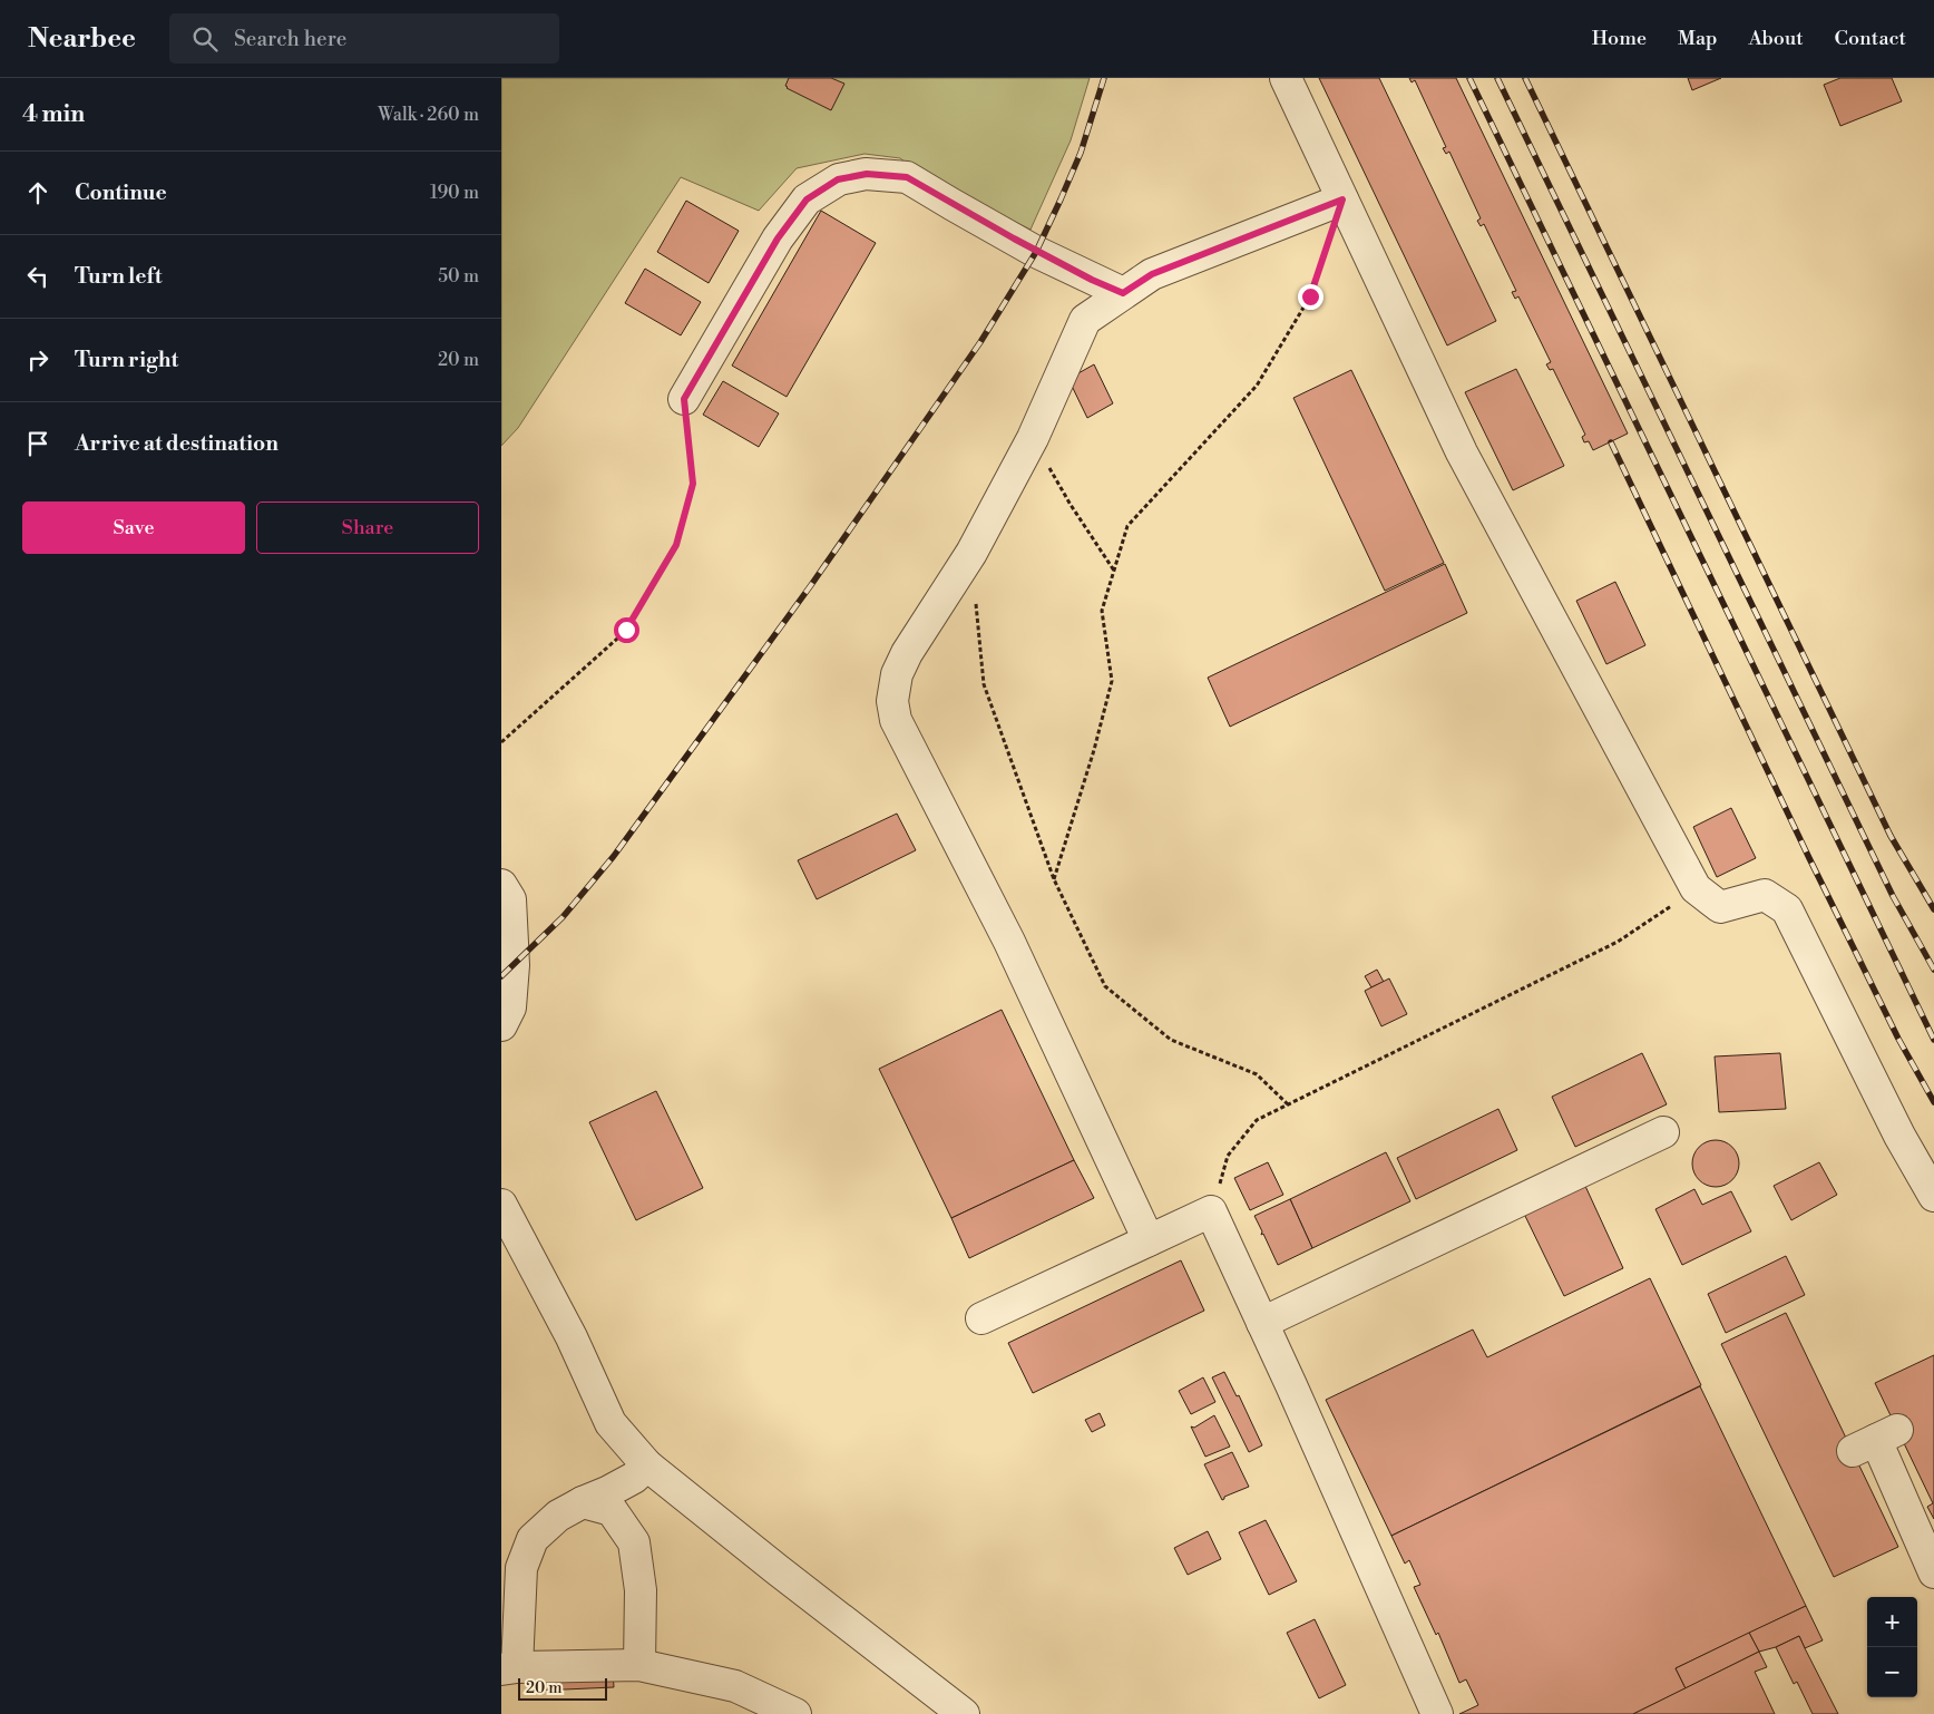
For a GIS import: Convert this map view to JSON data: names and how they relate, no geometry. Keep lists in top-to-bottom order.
{
  "scale_bar": "20 m",
  "page": {
    "header": "Nearbee",
    "search": "Search here",
    "nav": [
      "Home",
      "Map",
      "About",
      "Contact"
    ],
    "heading": ["4 min", "Walk · 260 m"],
    "list": [
      ["Continue", "190 m"],
      ["Turn left", "50 m"],
      ["Turn right", "20 m"],
      "Arrive at destination"
    ],
    "buttons": ["Save", "Share"],
    "map_buttons": ["+", "−"],
    "scale": "20 m"
  }
}
